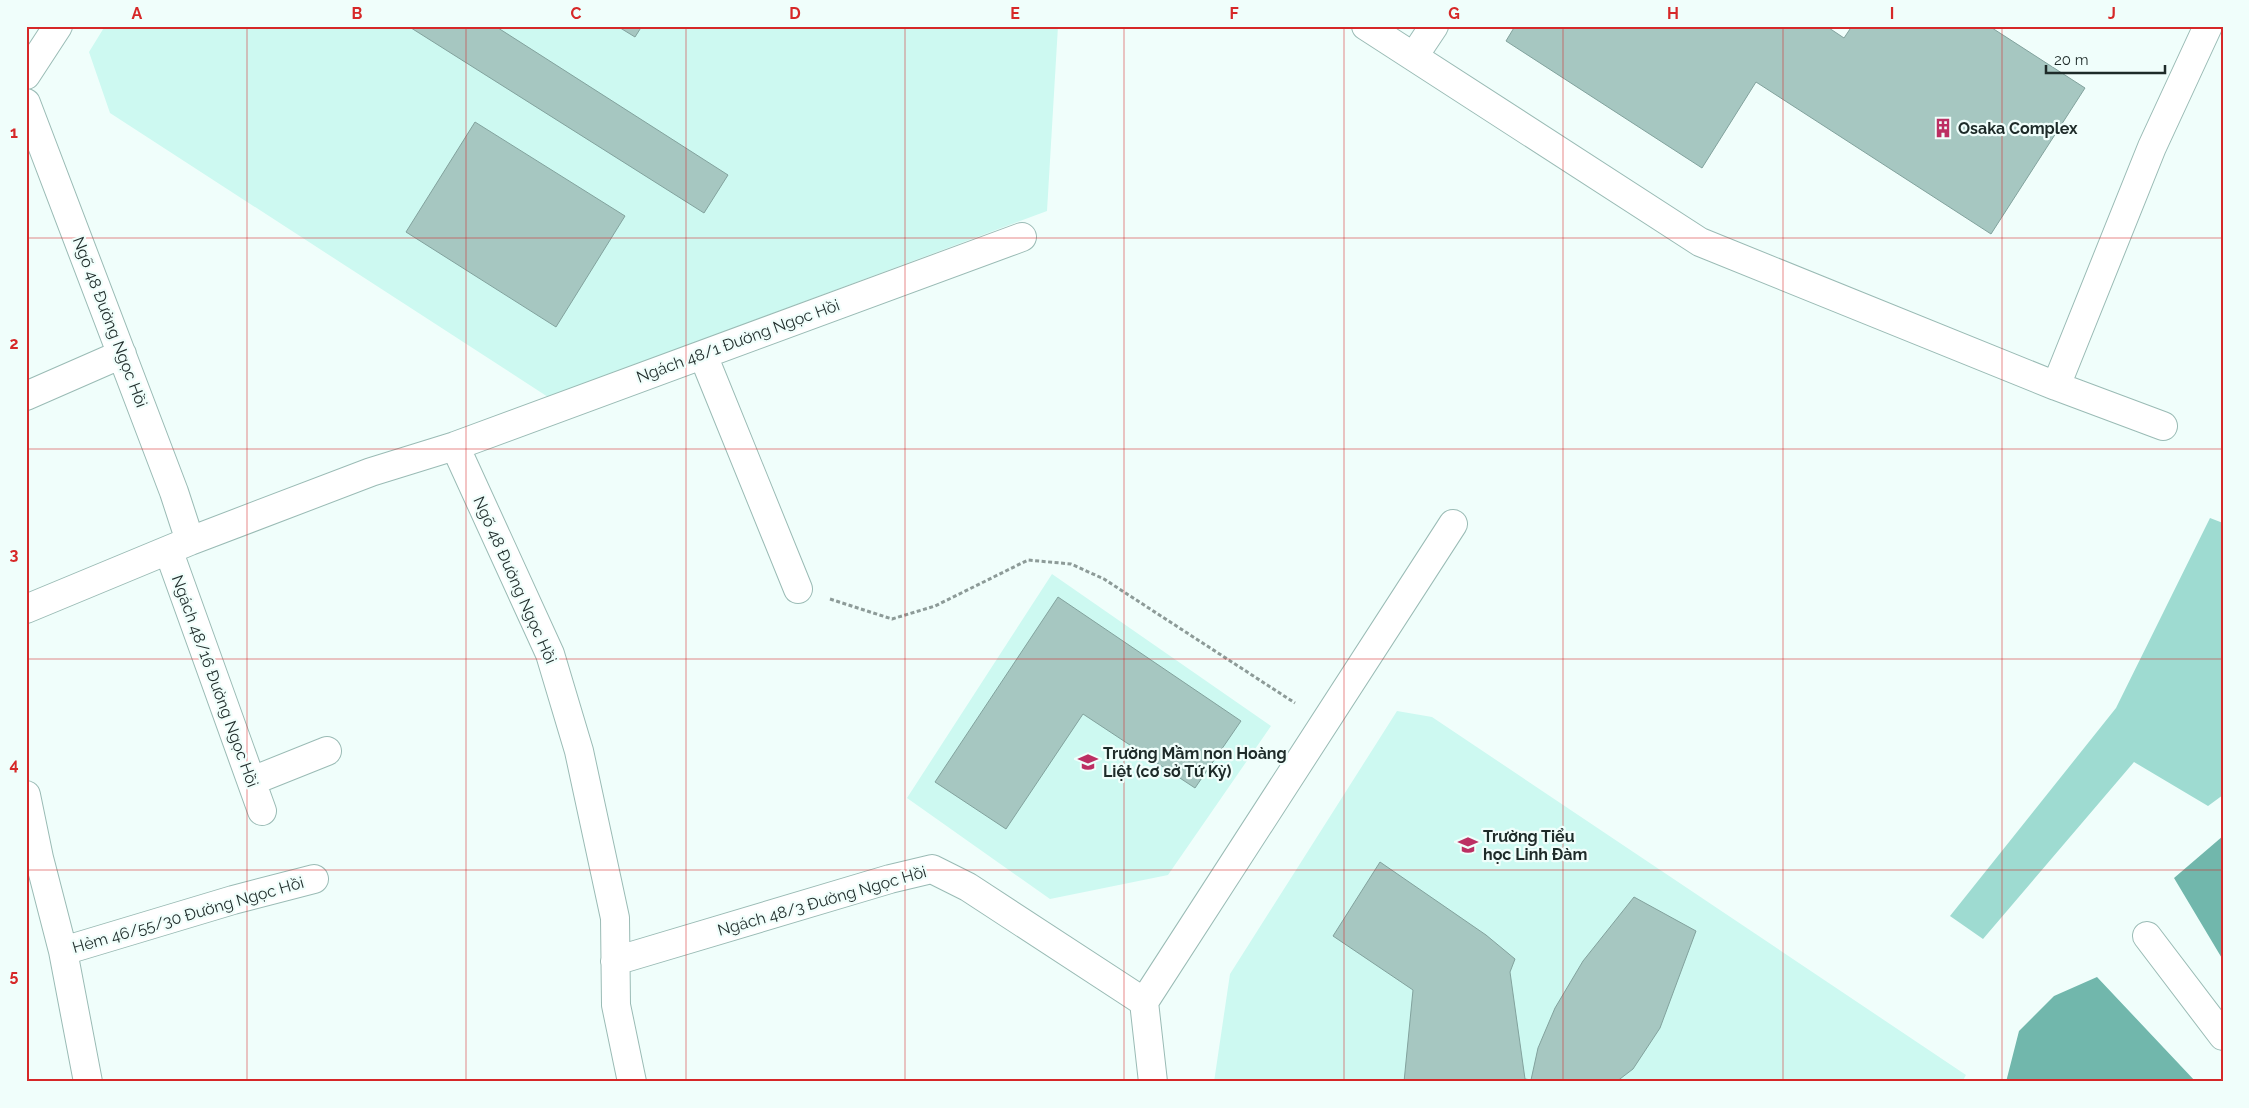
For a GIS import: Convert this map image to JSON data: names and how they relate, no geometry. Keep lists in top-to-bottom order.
{
  "streets": {
    "street": [
      "Ngõ 48 Đường Ngọc Hồi",
      "Ngách 48/1 Đường Ngọc Hồi",
      "Ngách 48/16 Đường Ngọc Hồi",
      "Ngách 48/3 Đường Ngọc Hồi",
      "Hẻm 46/55/30 Đường Ngọc Hồi"
    ]
  },
  "crossings": [
    ["Ngõ 48 Đường Ngọc Hồi", "Ngách 48/1 Đường Ngọc Hồi"],
    ["Ngõ 48 Đường Ngọc Hồi", "Ngách 48/16 Đường Ngọc Hồi"],
    ["Ngõ 48 Đường Ngọc Hồi", "Ngách 48/3 Đường Ngọc Hồi"]
  ],
  "places": {
    "building": ["Osaka Complex"],
    "school or university": ["Trường Mầm non Hoàng Liệt (cơ sở Tứ Kỳ)", "Trường Tiểu học Linh Đàm"]
  },
  "scale_bar": "20 m",
  "grid": {
    "columns": [
      "A",
      "B",
      "C",
      "D",
      "E",
      "F",
      "G",
      "H",
      "I",
      "J"
    ],
    "rows": [
      "1",
      "2",
      "3",
      "4",
      "5"
    ]
  }
}
